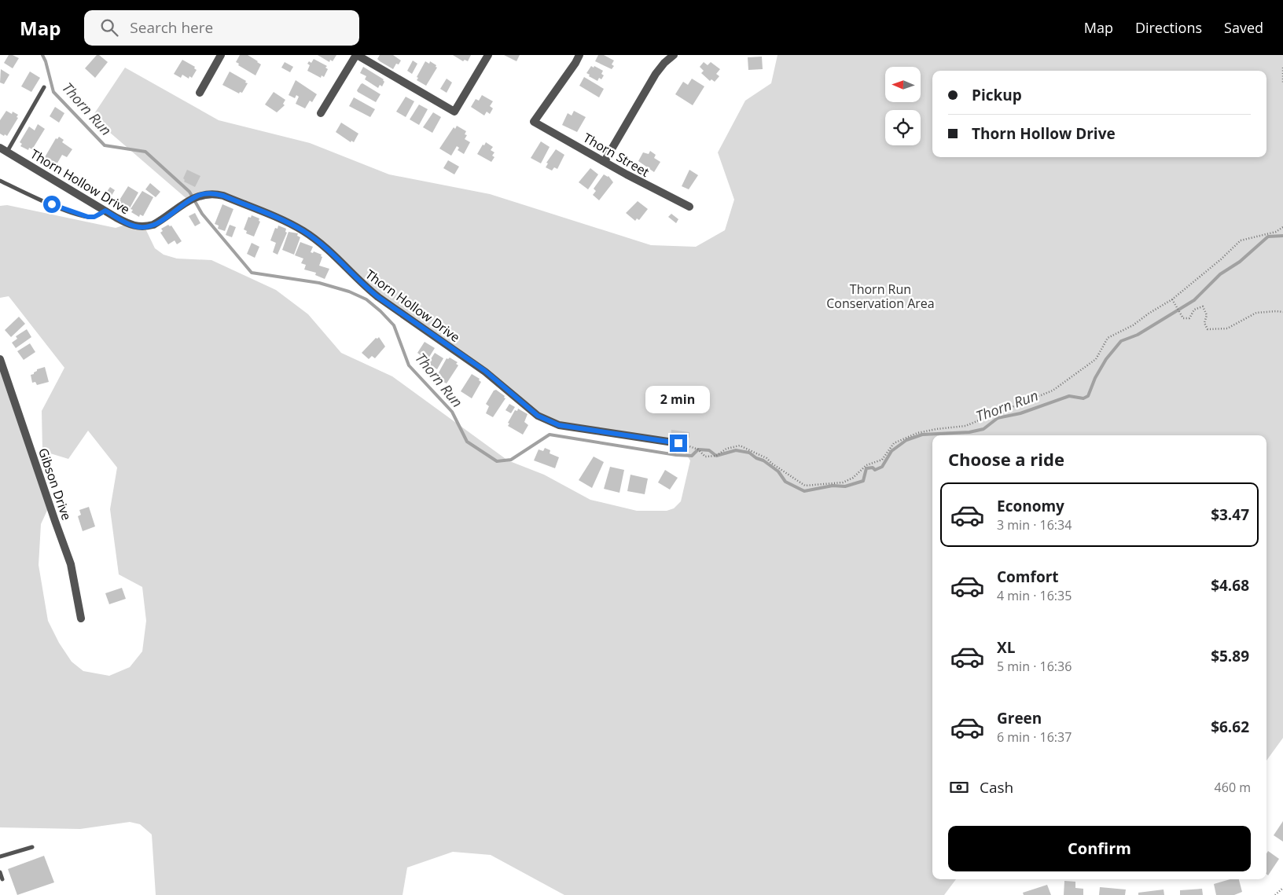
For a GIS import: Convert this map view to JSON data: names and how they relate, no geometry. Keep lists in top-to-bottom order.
{
  "streets": {
    "street": ["Thorn Street", "Thorn Hollow Drive", "Gibson Drive"]
  },
  "water": ["Thorn Run"],
  "parks": ["Thorn Run Conservation Area"],
  "north": "left",
  "page": {
    "header": "Map",
    "search": "Search here",
    "nav": ["Map", "Directions", "Saved"],
    "banner": ["Pickup", "Thorn Hollow Drive"],
    "bubble": "2 min",
    "heading": "Choose a ride",
    "list": [
      {
        "name": "Economy",
        "note": "3 min · 16:34",
        "value": "$3.47"
      },
      {
        "name": "Comfort",
        "note": "4 min · 16:35",
        "value": "$4.68"
      },
      {
        "name": "XL",
        "note": "5 min · 16:36",
        "value": "$5.89"
      },
      {
        "name": "Green",
        "note": "6 min · 16:37",
        "value": "$6.62"
      }
    ],
    "pay": ["Cash", "460 m"],
    "buttons": "Confirm"
  }
}
